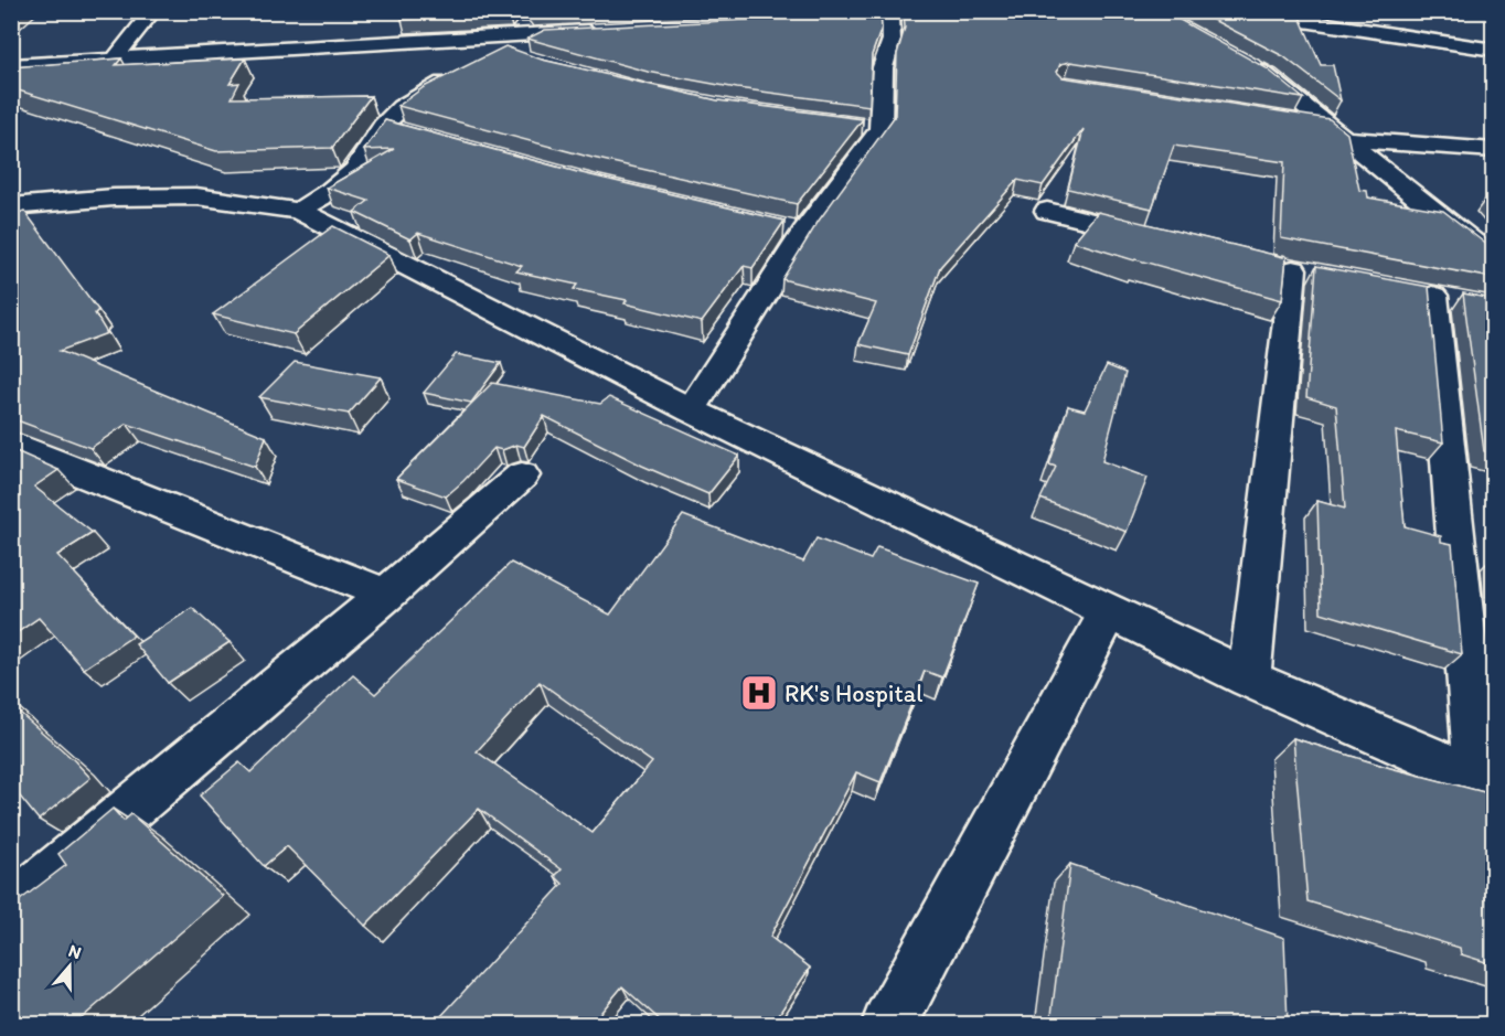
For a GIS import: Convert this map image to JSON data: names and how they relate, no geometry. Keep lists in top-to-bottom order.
{
  "places": {
    "hospital": ["RK's Hospital"]
  },
  "north": "top"
}
